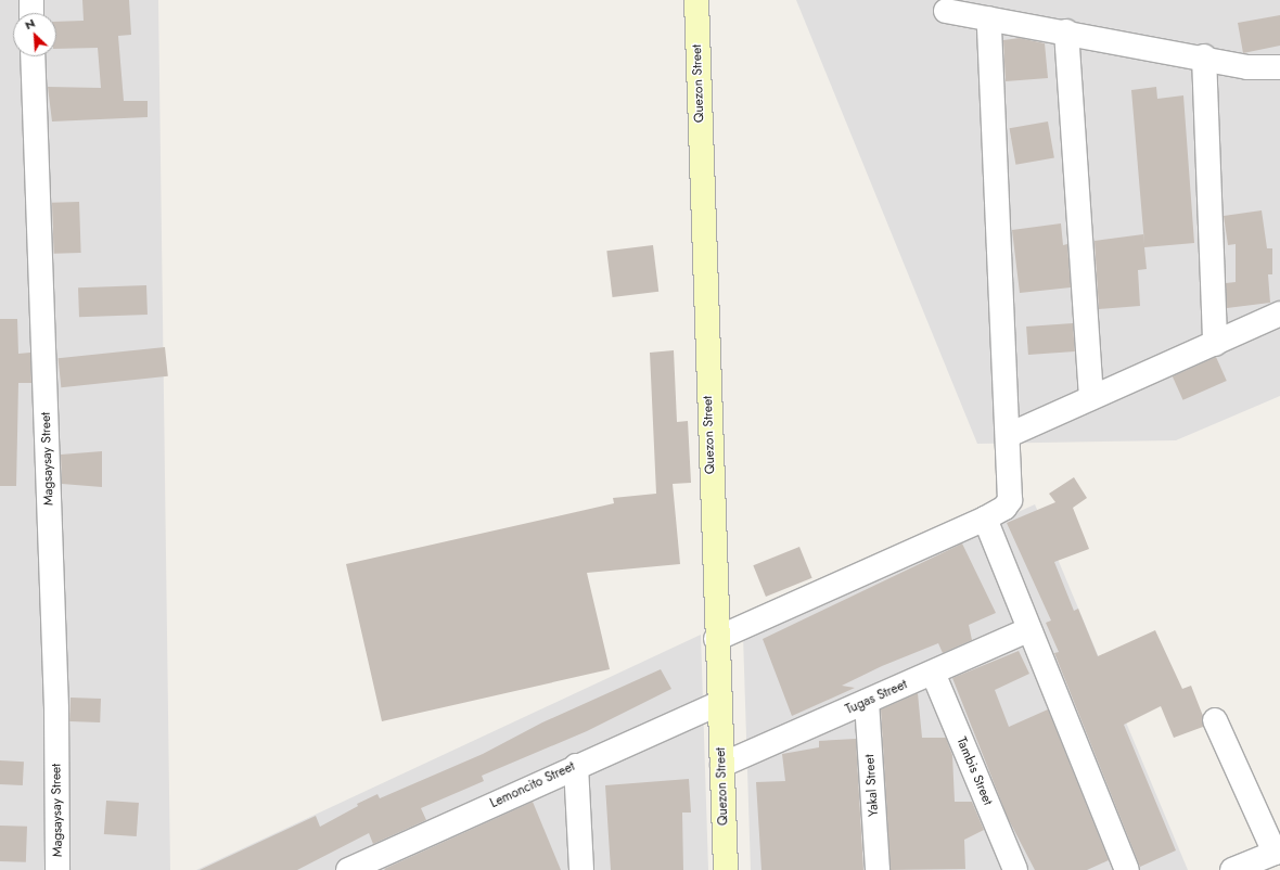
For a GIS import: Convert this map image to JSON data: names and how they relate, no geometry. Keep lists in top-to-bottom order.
{
  "streets": {
    "street": [
      "Quezon Street",
      "Magsaysay Street",
      "Tugas Street",
      "Tambis Street",
      "Lemoncito Street",
      "Yakal Street"
    ]
  },
  "crossings": [
    ["Quezon Street", "Tugas Street"],
    ["Quezon Street", "Lemoncito Street"],
    ["Tugas Street", "Tambis Street"],
    ["Tugas Street", "Yakal Street"]
  ],
  "north": "top left"
}
